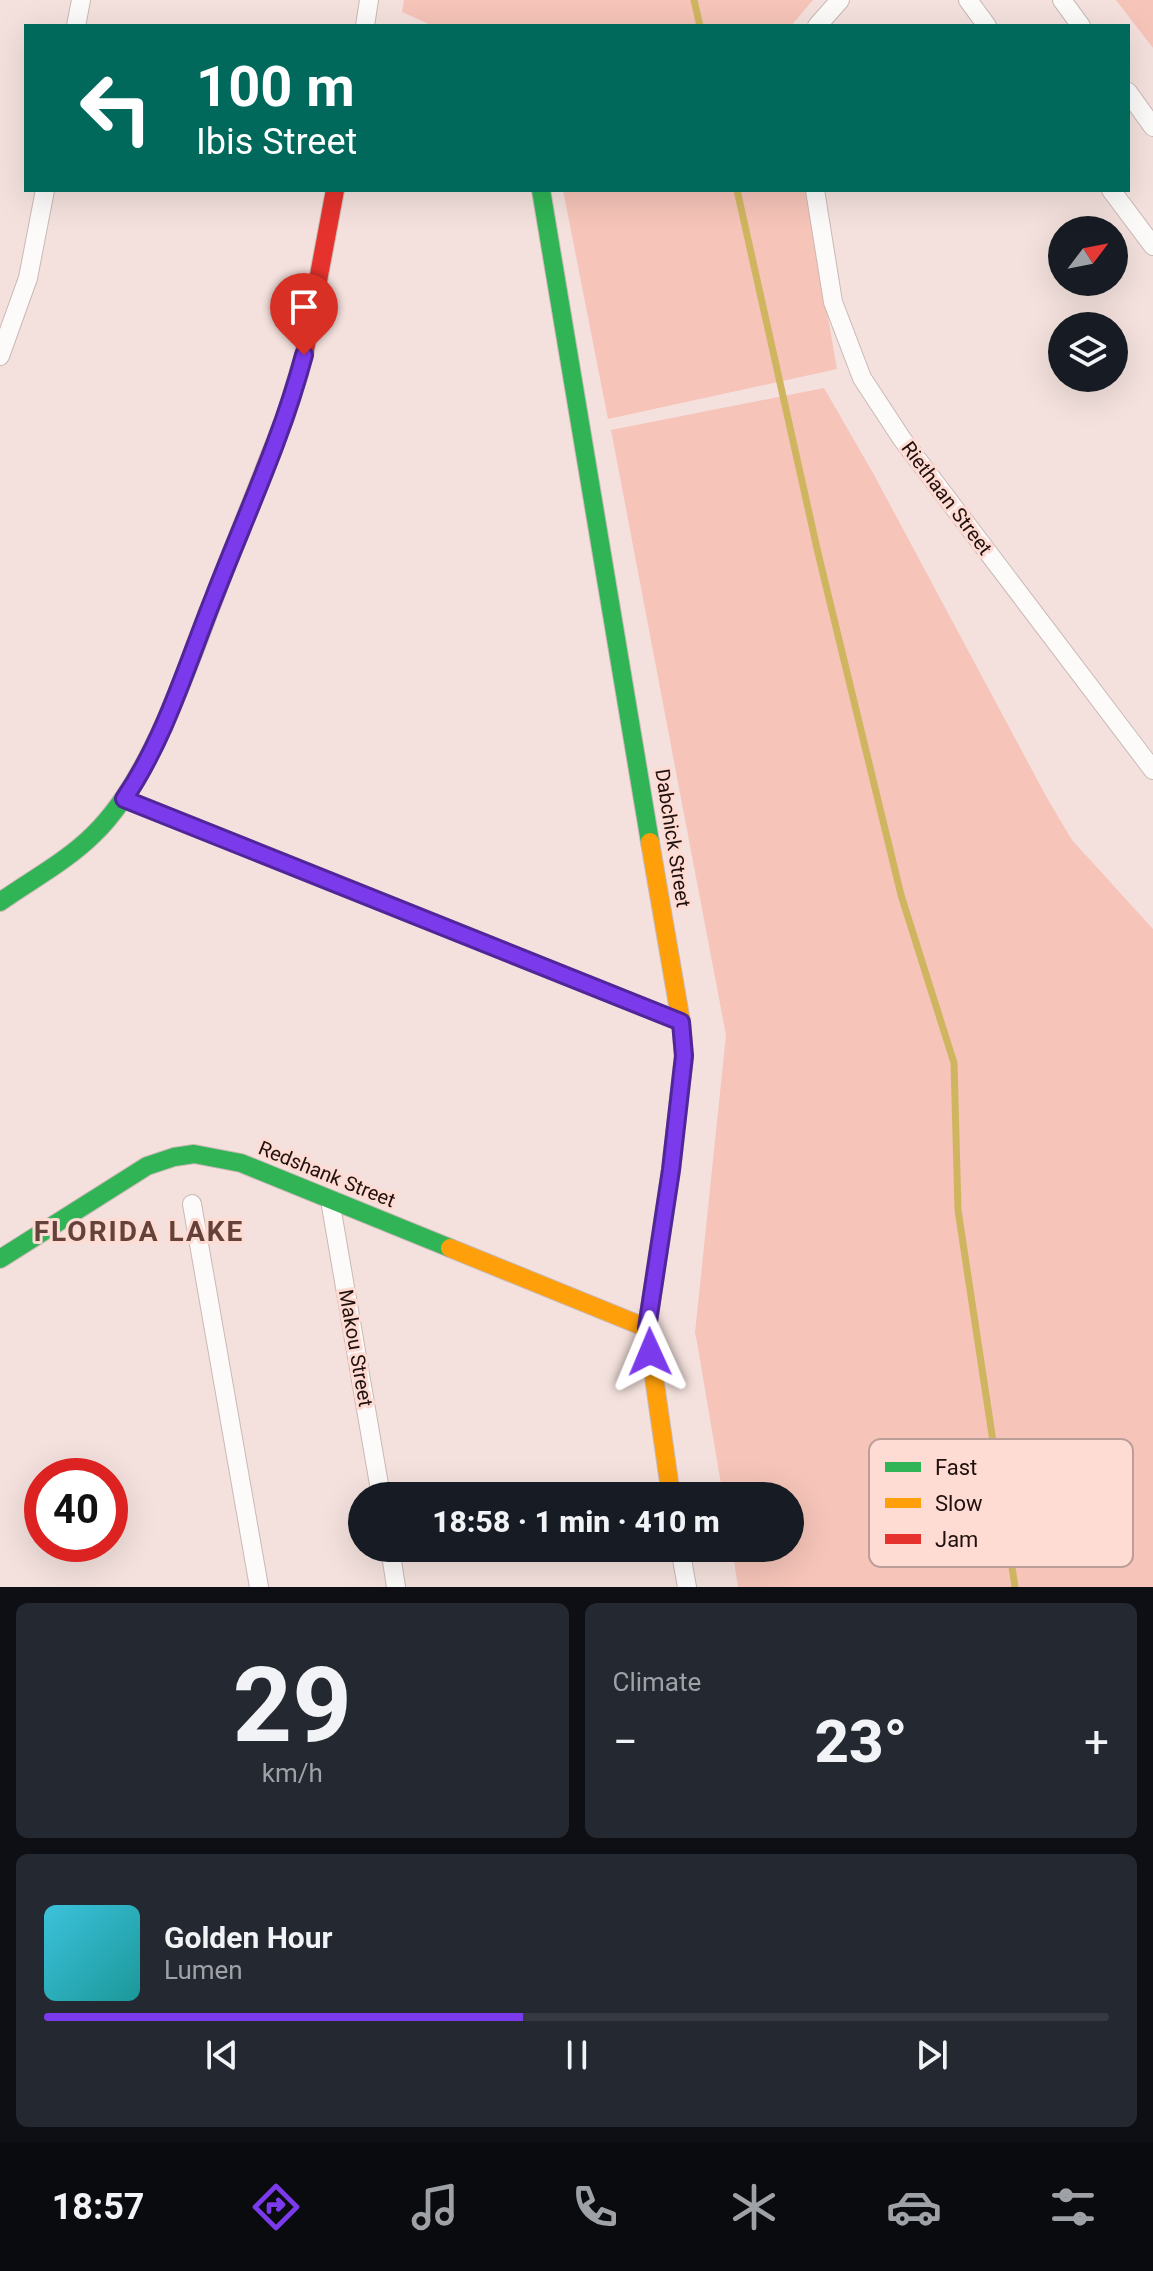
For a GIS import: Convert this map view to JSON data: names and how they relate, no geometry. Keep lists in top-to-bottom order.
{
  "streets": {
    "street": [
      "Riethaan Street",
      "Dabchick Street",
      "Redshank Street",
      "Makou Street"
    ]
  },
  "crossings": [
    ["Dabchick Street", "Redshank Street"],
    ["Redshank Street", "Makou Street"]
  ],
  "districts": ["FLORIDA LAKE"],
  "legend": ["Fast", "Slow", "Jam"],
  "north": "top right",
  "page": {
    "turn": ["100 m", "Ibis Street"],
    "limit": "40",
    "trip": "18:58 · 1 min · 410 m",
    "tile": [
      ["29", "km/h"],
      "Climate"
    ],
    "heat": ["−", "23°", "+"],
    "song": ["Golden Hour", "Lumen"],
    "tabs": "18:57"
  }
}
